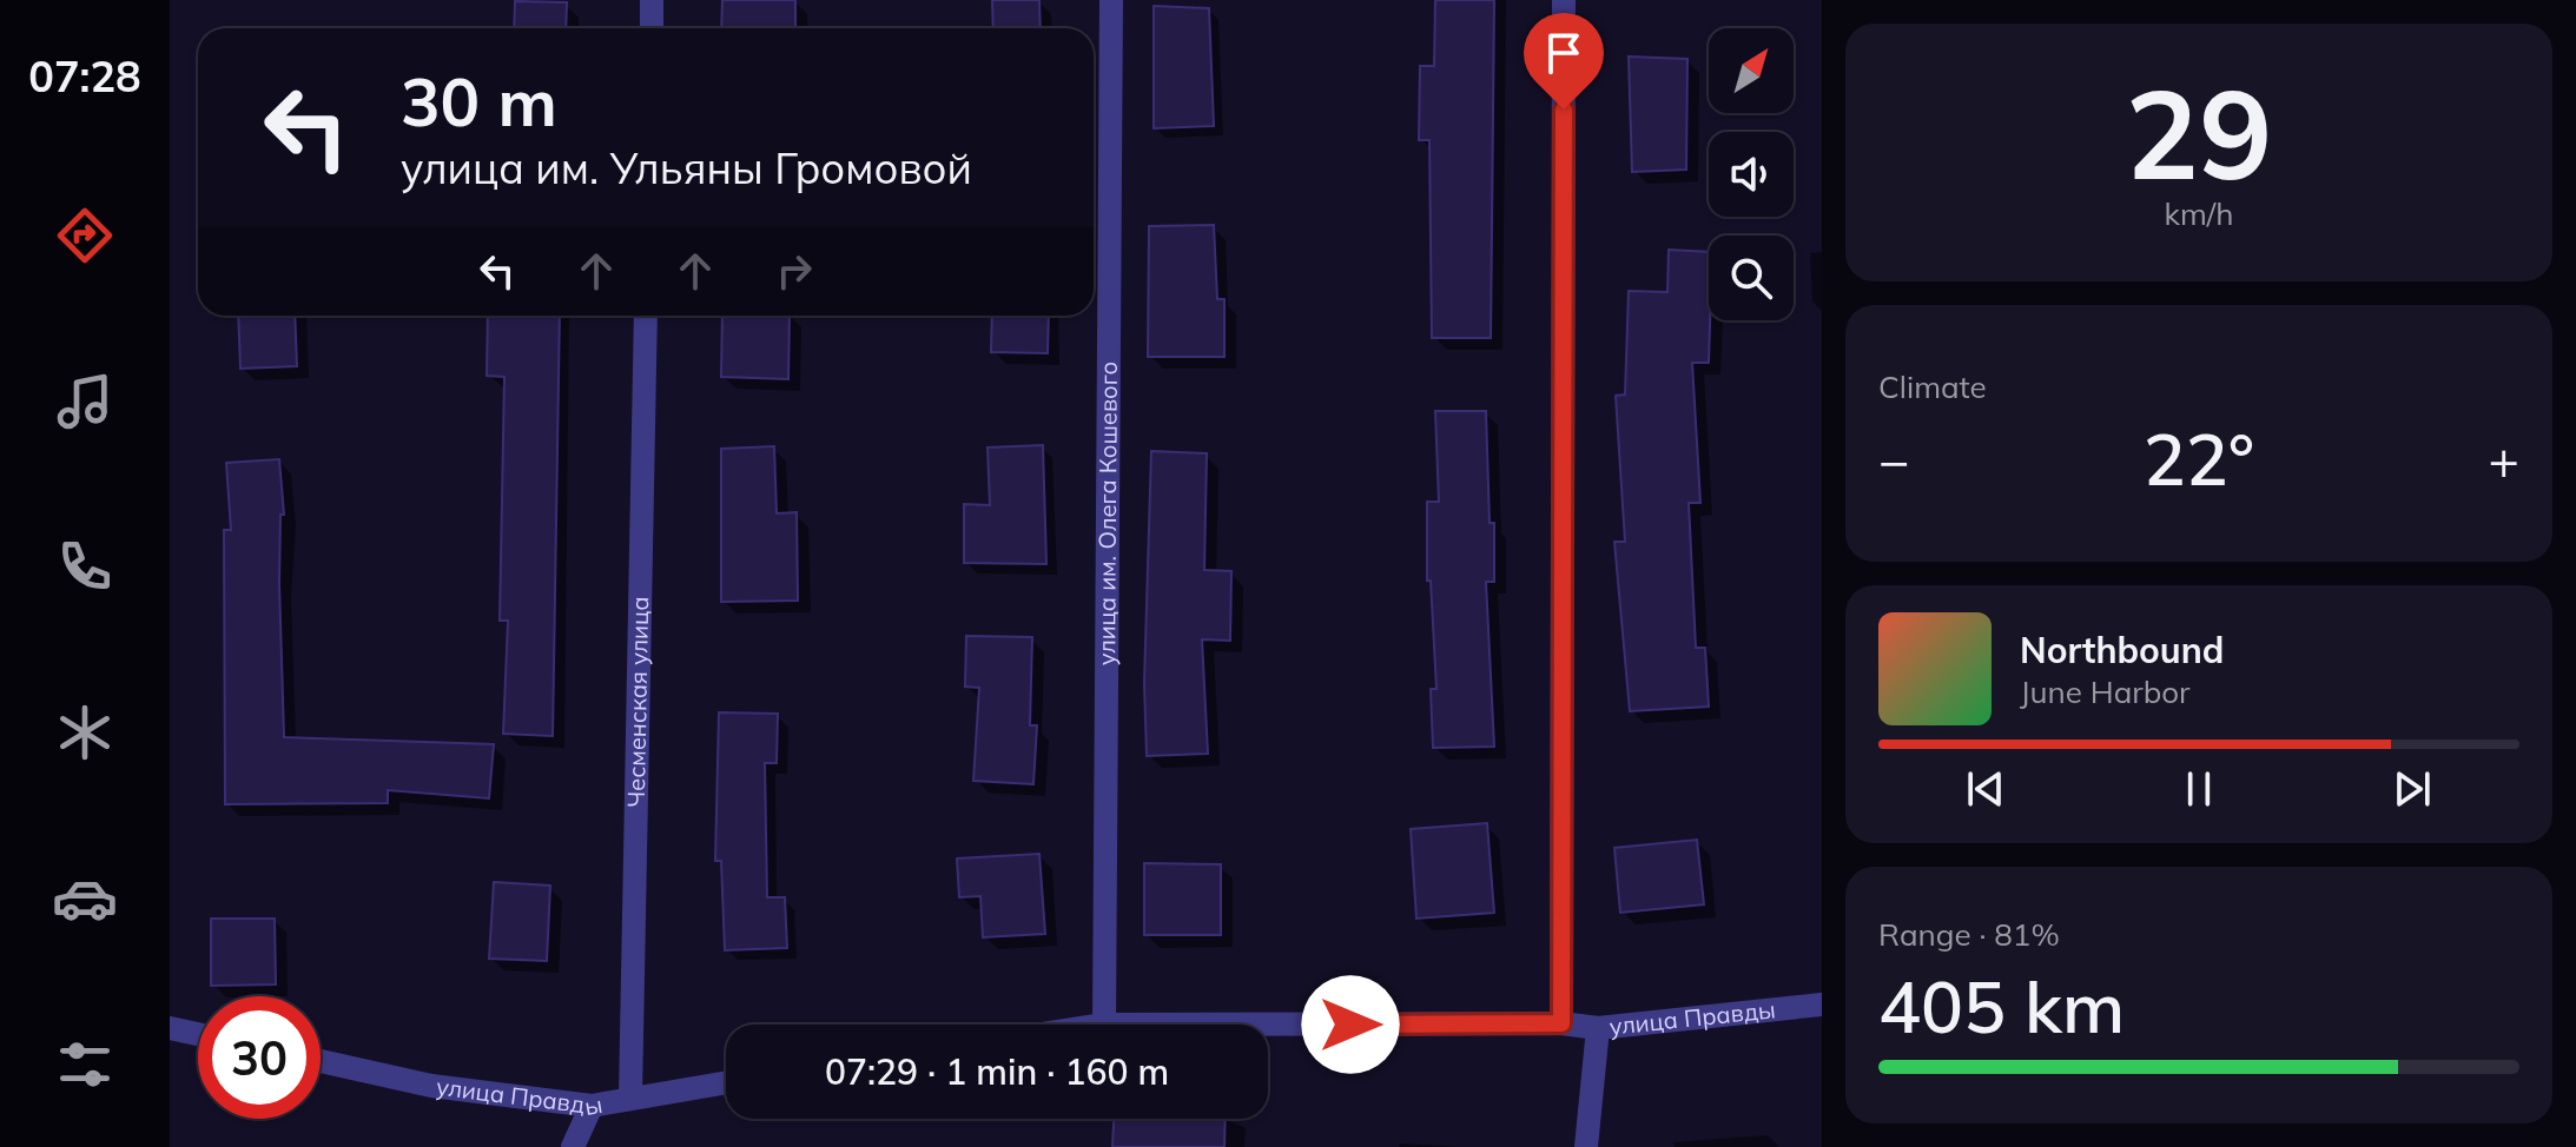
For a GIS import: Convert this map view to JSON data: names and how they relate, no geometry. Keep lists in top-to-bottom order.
{
  "streets": {
    "street": ["улица им. Олега Кошевого", "Чесменская улица", "улица Правды"]
  },
  "crossings": [
    ["улица им. Олега Кошевого", "улица Правды"],
    ["Чесменская улица", "улица Правды"]
  ],
  "north": "top right",
  "page": {
    "tabs": "07:28",
    "tile": [
      ["29", "km/h"],
      "Climate",
      ["Range · 81%", "405 km"]
    ],
    "turn": ["30 m", "улица им. Ульяны Громовой"],
    "heat": ["−", "22°", "+"],
    "song": ["Northbound", "June Harbor"],
    "limit": "30",
    "trip": "07:29 · 1 min · 160 m"
  }
}
